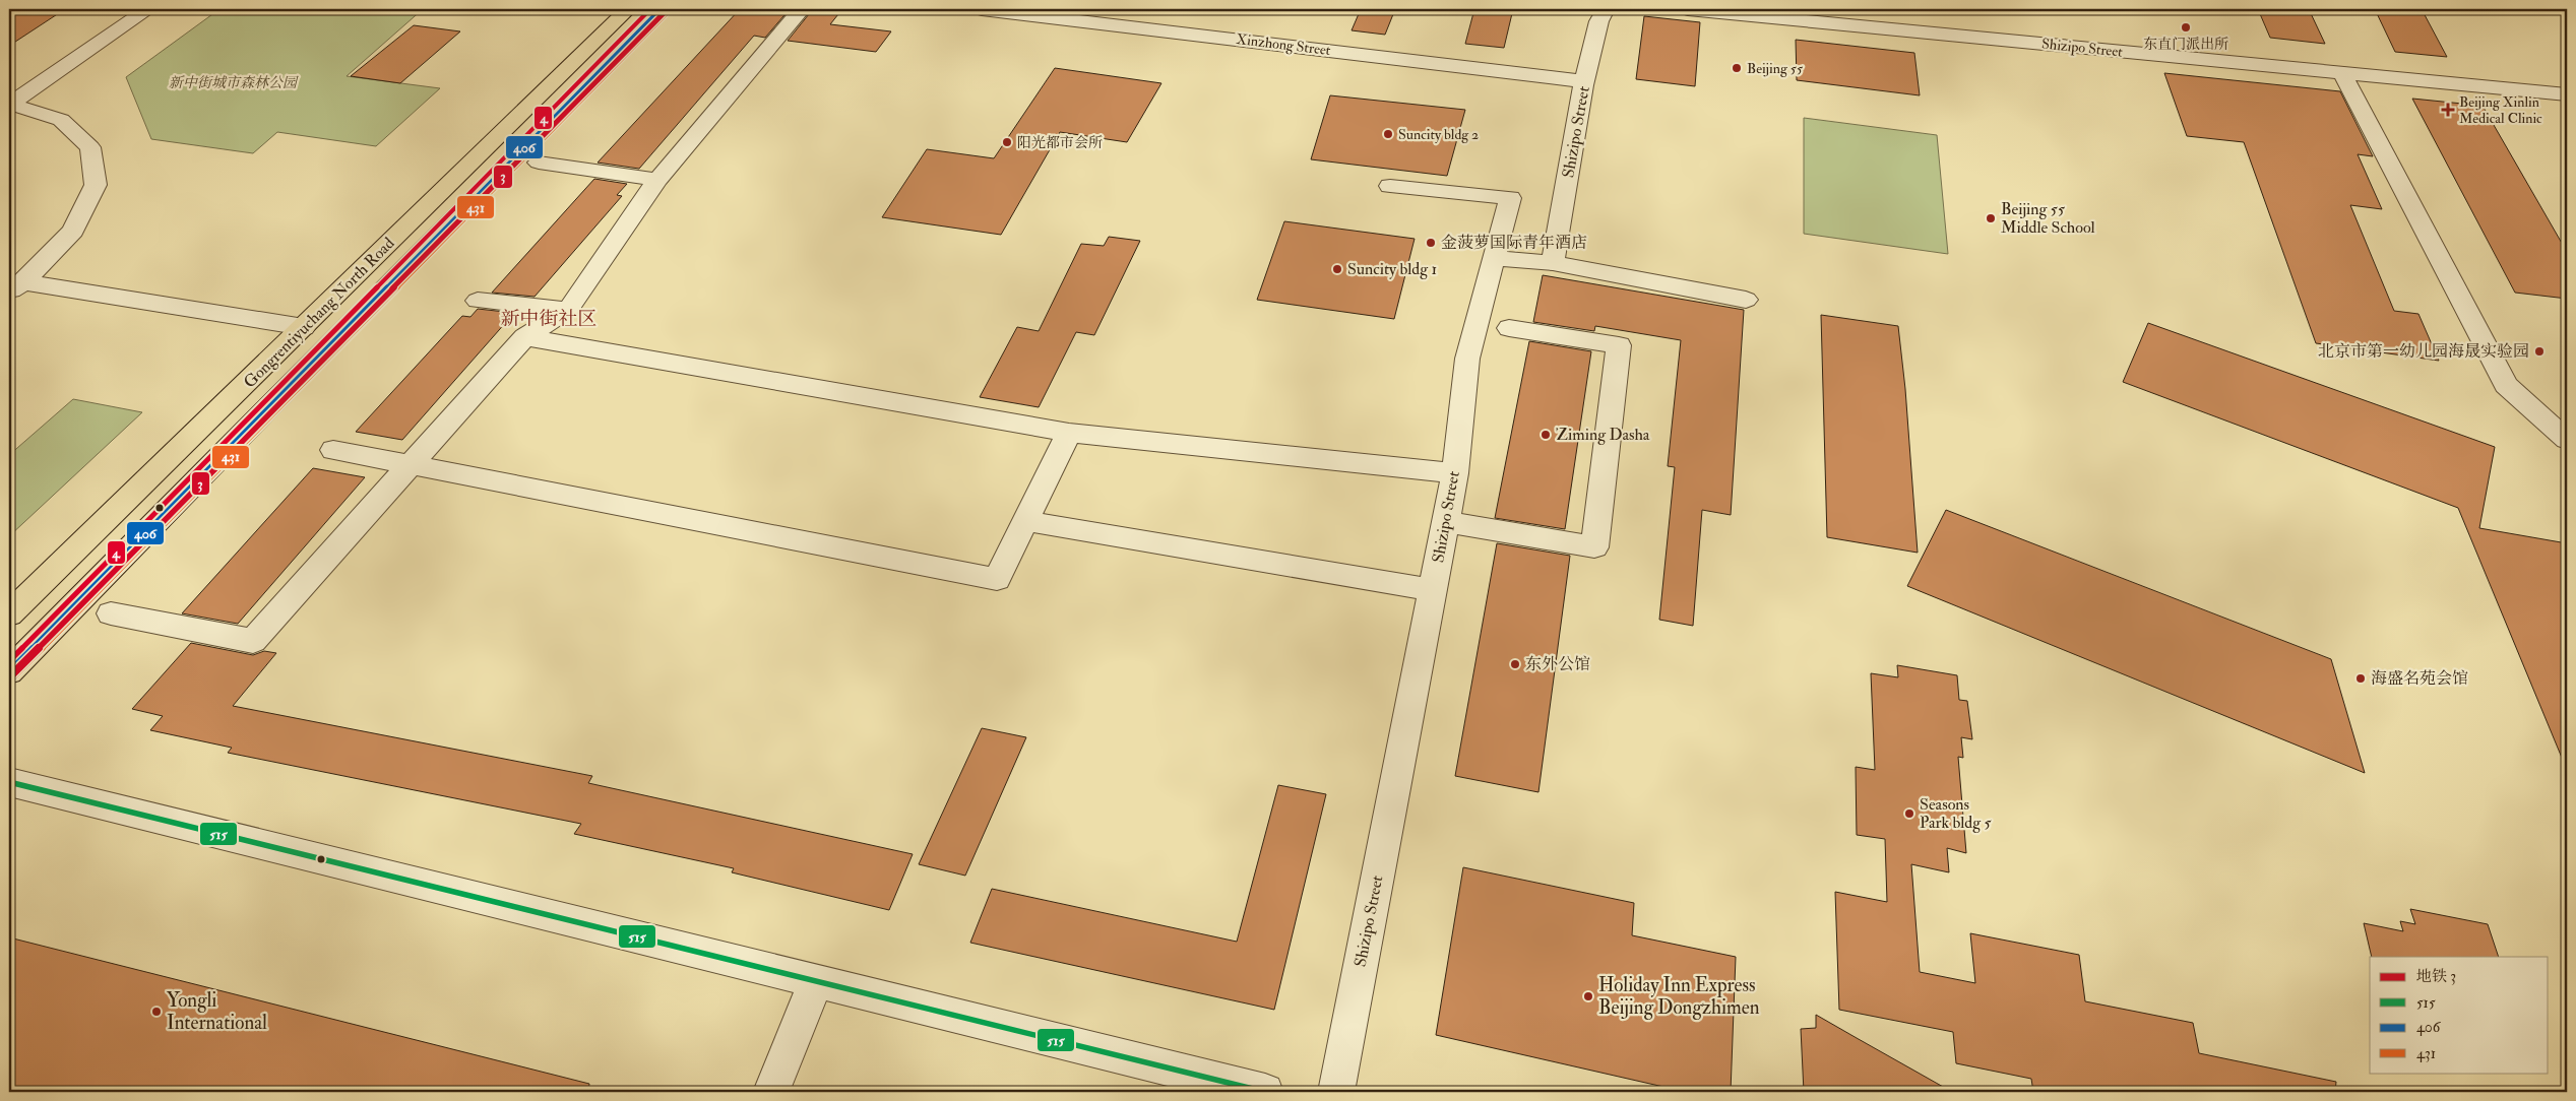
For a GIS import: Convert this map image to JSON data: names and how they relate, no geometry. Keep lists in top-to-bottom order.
{
  "streets": {
    "main road": ["Gongrentiyuchang North Road"],
    "street": ["Xinzhong Street", "Shizipo Street"]
  },
  "crossings": [
    ["Xinzhong Street", "Shizipo Street"]
  ],
  "districts": ["新中街社区"],
  "parks": ["新中街城市森林公园"],
  "places": {
    "other": [
      "东直门派出所",
      "Beijing 55",
      "Suncity bldg 2",
      "阳光都市会所",
      "Beijing 55 Middle School",
      "金菠萝国际青年酒店",
      "Suncity bldg 1",
      "北京市第一幼儿园海晟实验园",
      "Ziming Dasha",
      "东外公馆",
      "海盛名苑会馆",
      "Seasons Park bldg 5",
      "Holiday Inn Express Beijing Dongzhimen",
      "Yongli International"
    ],
    "health": ["Beijing Xinlin Medical Clinic"]
  },
  "lines": [
    "metro line 3",
    "transit line 406",
    "transit line 4",
    "transit line 431",
    "transit line 515"
  ],
  "legend": [
    "地铁 3",
    "515",
    "406",
    "431"
  ]
}
